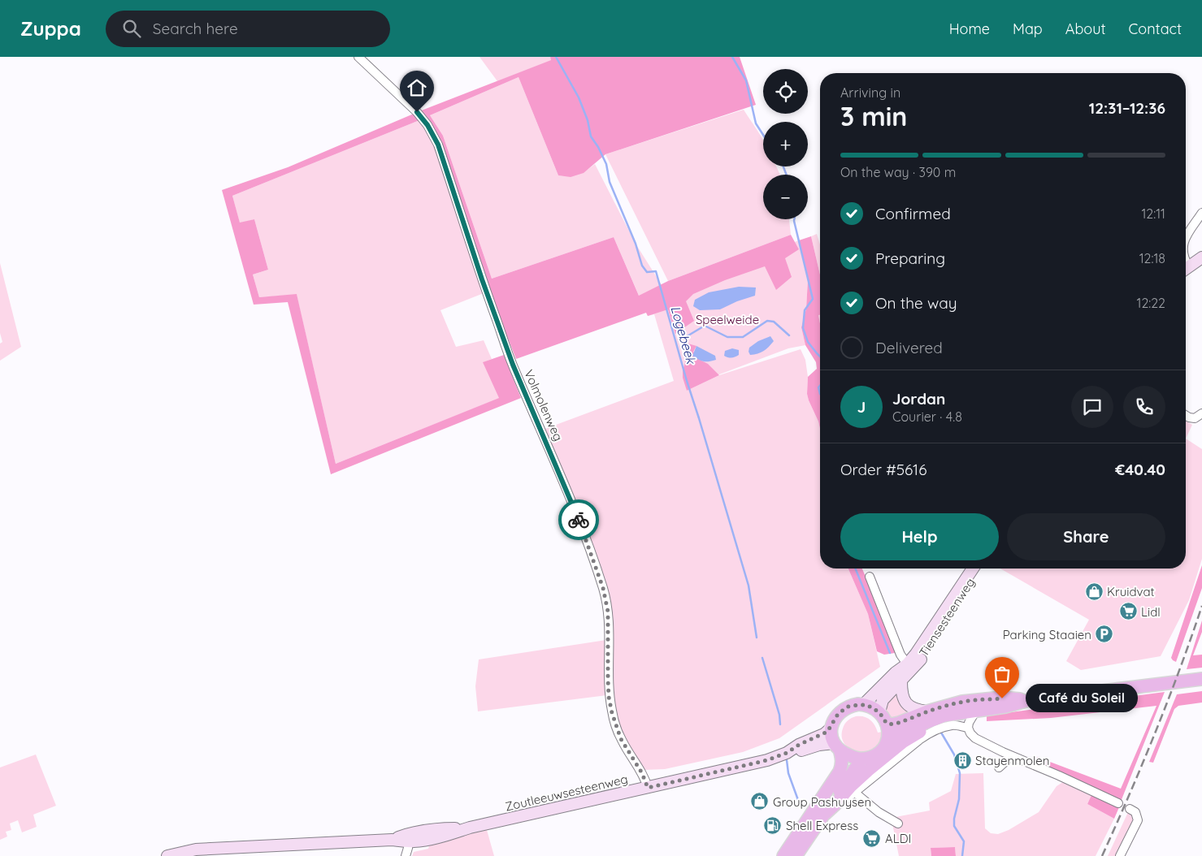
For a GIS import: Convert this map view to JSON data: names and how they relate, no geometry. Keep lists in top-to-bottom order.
{
  "streets": {
    "street": ["Volmolenweg", "Tiensesteenweg", "Zoutleeuwsesteenweg"]
  },
  "crossings": [
    ["Volmolenweg", "Zoutleeuwsesteenweg"],
    ["Tiensesteenweg", "Zoutleeuwsesteenweg"]
  ],
  "water": ["Logebeek"],
  "parks": ["Speelweide"],
  "places": {
    "shop": ["Kruidvat", "Group Pashuysen"],
    "supermarket": ["Lidl", "ALDI"],
    "parking": ["Parking Staaien"],
    "other": ["Café du Soleil"],
    "building": ["Stayenmolen"],
    "fuel station": ["Shell Express"]
  },
  "page": {
    "header": "Zuppa",
    "search": "Search here",
    "nav": [
      "Home",
      "Map",
      "About",
      "Contact"
    ],
    "map_buttons": ["+", "−"],
    "heading": ["3 min", "Arriving in", "12:31–12:36"],
    "panel": [
      "Jordan",
      "Courier · 4.8",
      "Order #5616",
      "€40.40"
    ],
    "bar": "On the way · 390 m",
    "list": [
      ["Confirmed", "12:11"],
      ["Preparing", "12:18"],
      ["On the way", "12:22"],
      "Delivered"
    ],
    "round": "J",
    "buttons": ["Help", "Share"],
    "bubble": "Café du Soleil"
  }
}
